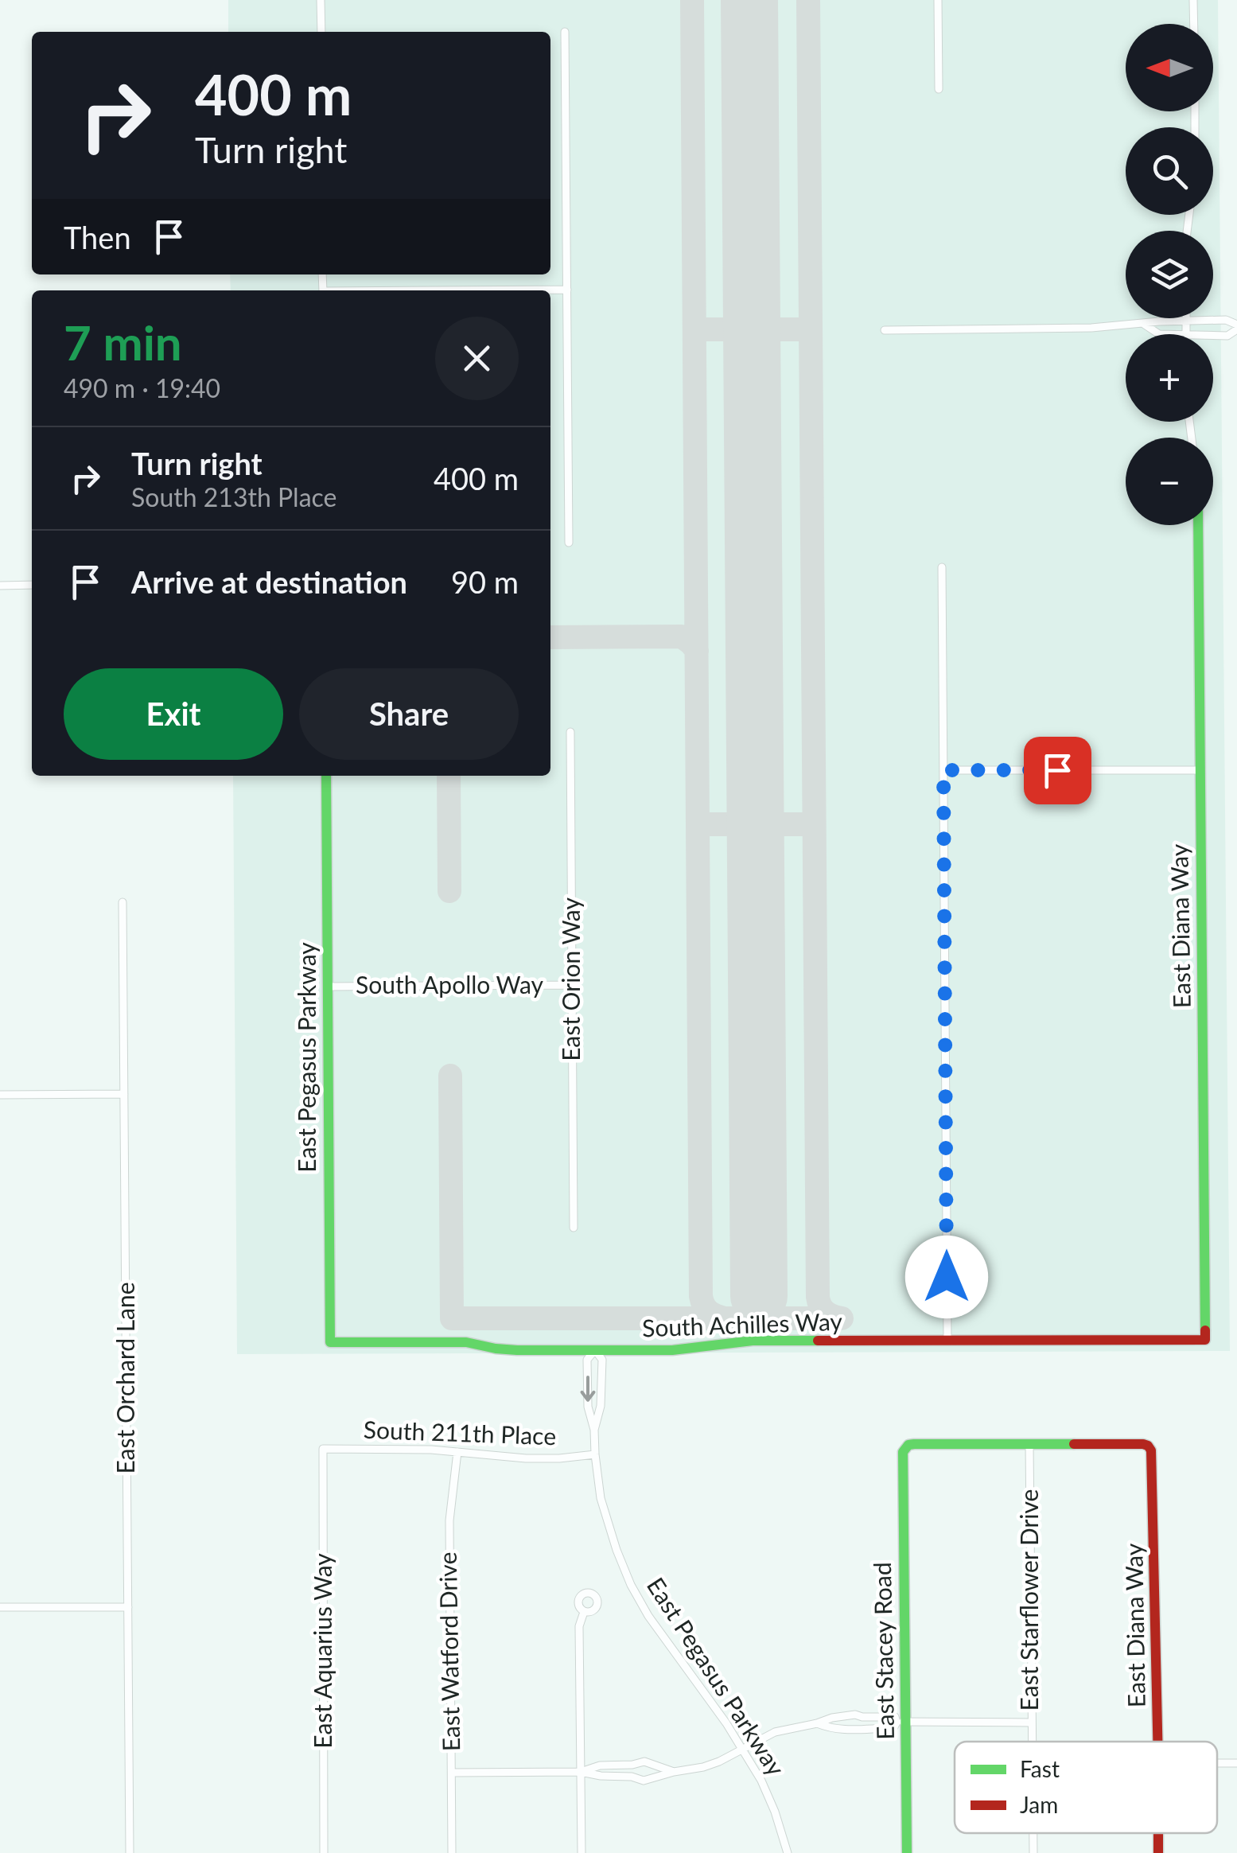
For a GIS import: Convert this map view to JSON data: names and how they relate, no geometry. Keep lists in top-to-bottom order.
{
  "streets": {
    "street": [
      "East Diana Way",
      "East Orion Way",
      "South Apollo Way",
      "East Pegasus Parkway",
      "South Achilles Way",
      "East Orchard Lane",
      "South 211th Place",
      "East Starflower Drive",
      "East Aquarius Way",
      "East Stacey Road",
      "East Watford Drive"
    ]
  },
  "crossings": [
    ["East Diana Way", "South Achilles Way"],
    ["East Diana Way", "East Starflower Drive"],
    ["East Diana Way", "East Stacey Road"],
    ["East Orion Way", "South Apollo Way"],
    ["South Apollo Way", "East Pegasus Parkway"],
    ["East Pegasus Parkway", "South Achilles Way"],
    ["East Pegasus Parkway", "South 211th Place"],
    ["South 211th Place", "East Aquarius Way"],
    ["South 211th Place", "East Watford Drive"],
    ["East Starflower Drive", "East Stacey Road"]
  ],
  "legend": ["Fast", "Jam"],
  "north": "left",
  "page": {
    "map_buttons": ["+", "−"],
    "turn": ["400 m", "Turn right"],
    "then": "Then",
    "heading": ["7 min", "490 m · 19:40"],
    "list": [
      {
        "name": "Turn right",
        "note": "South 213th Place",
        "value": "400 m"
      },
      {
        "name": "Arrive at destination",
        "value": "90 m"
      }
    ],
    "buttons": ["Exit", "Share"]
  }
}
